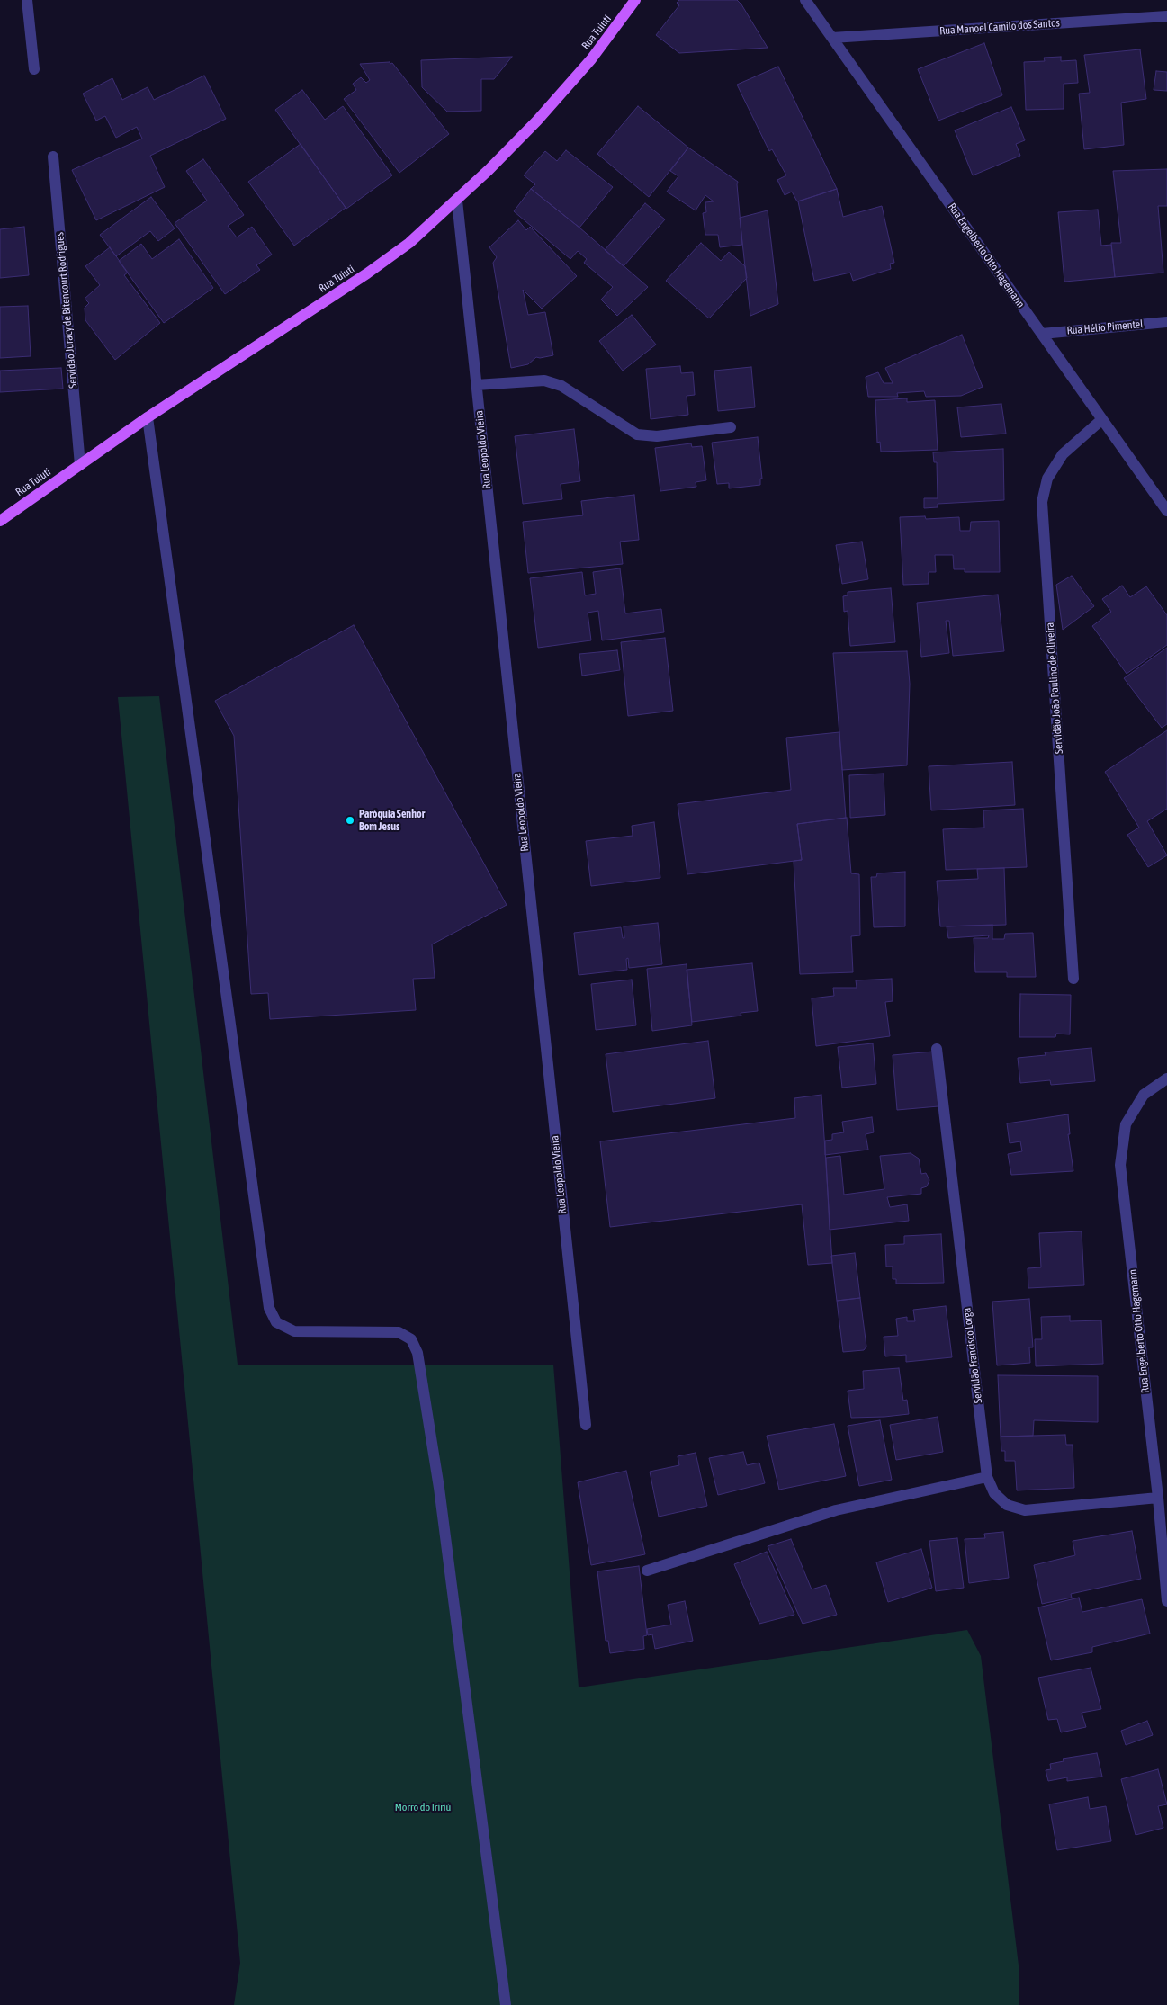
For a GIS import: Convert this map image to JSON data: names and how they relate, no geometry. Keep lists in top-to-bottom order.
{
  "streets": {
    "main road": ["Rua Tuiuti"],
    "street": [
      "Rua Manoel Camilo dos Santos",
      "Rua Engelberto Otto Hagemann",
      "Servidão Juracy de Bitencourt Rodrigues",
      "Rua Hélio Pimentel",
      "Rua Leopoldo Vieira",
      "Servidão João Paulino de Oliveira",
      "Servidão Francisco Lorga"
    ]
  },
  "crossings": [
    ["Rua Manoel Camilo dos Santos", "Rua Engelberto Otto Hagemann"],
    ["Rua Tuiuti", "Servidão Juracy de Bitencourt Rodrigues"],
    ["Rua Tuiuti", "Rua Leopoldo Vieira"],
    ["Rua Engelberto Otto Hagemann", "Rua Hélio Pimentel"],
    ["Rua Engelberto Otto Hagemann", "Servidão João Paulino de Oliveira"],
    ["Rua Engelberto Otto Hagemann", "Servidão Francisco Lorga"]
  ],
  "parks": ["Morro do Iririú"],
  "places": ["Paróquia Senhor Bom Jesus"]
}
